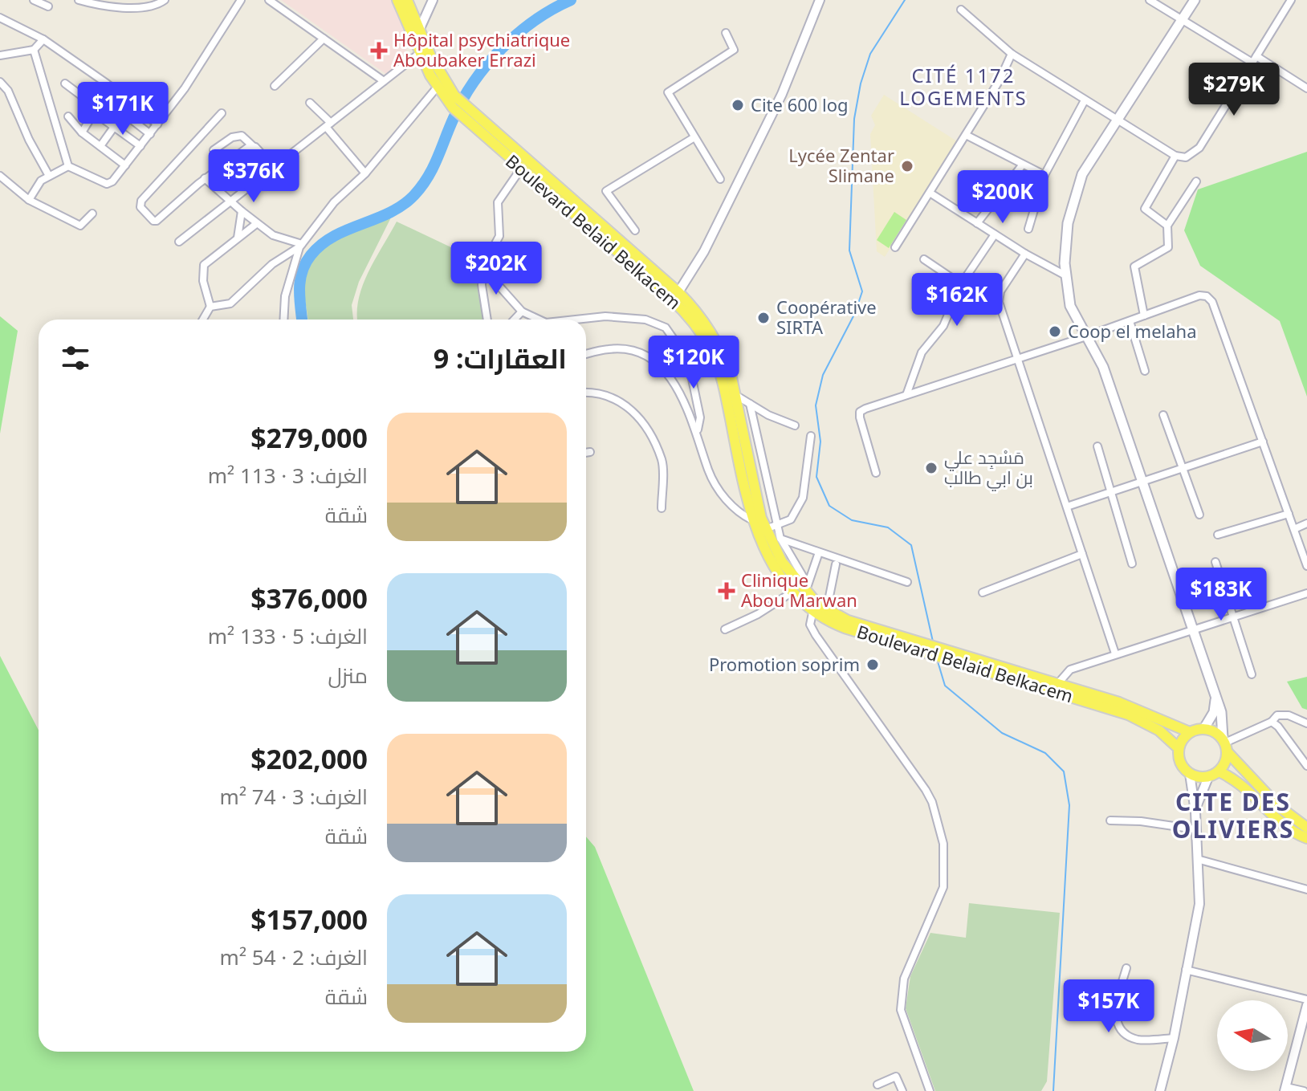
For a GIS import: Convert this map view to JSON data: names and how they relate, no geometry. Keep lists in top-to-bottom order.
{
  "streets": {
    "main road": ["Boulevard Belaid Belkacem"]
  },
  "districts": ["CITÉ 1172 LOGEMENTS", "CITE DES OLIVIERS"],
  "places": {
    "health": ["Hôpital psychiatrique Aboubaker Errazi", "Clinique Abou Marwan"],
    "other": [
      "Cite 600 log",
      "Lycée Zentar Slimane",
      "Coopérative SIRTA",
      "Coop el melaha",
      "مَسْجِد علي بن ابي طالب",
      "Promotion soprim"
    ]
  },
  "north": "left",
  "page": {
    "price": [
      "$279K",
      "$171K",
      "$376K",
      "$200K",
      "$202K",
      "$162K",
      "$120K",
      "$183K",
      "$157K"
    ],
    "heading": "العقارات: 9",
    "list": [
      {
        "name": "$279,000",
        "note": "الغرف: 3 · 113 m² · شقة"
      },
      {
        "name": "$376,000",
        "note": "الغرف: 5 · 133 m² · منزل"
      },
      {
        "name": "$202,000",
        "note": "الغرف: 3 · 74 m² · شقة"
      },
      {
        "name": "$157,000",
        "note": "الغرف: 2 · 54 m² · شقة"
      }
    ]
  }
}
